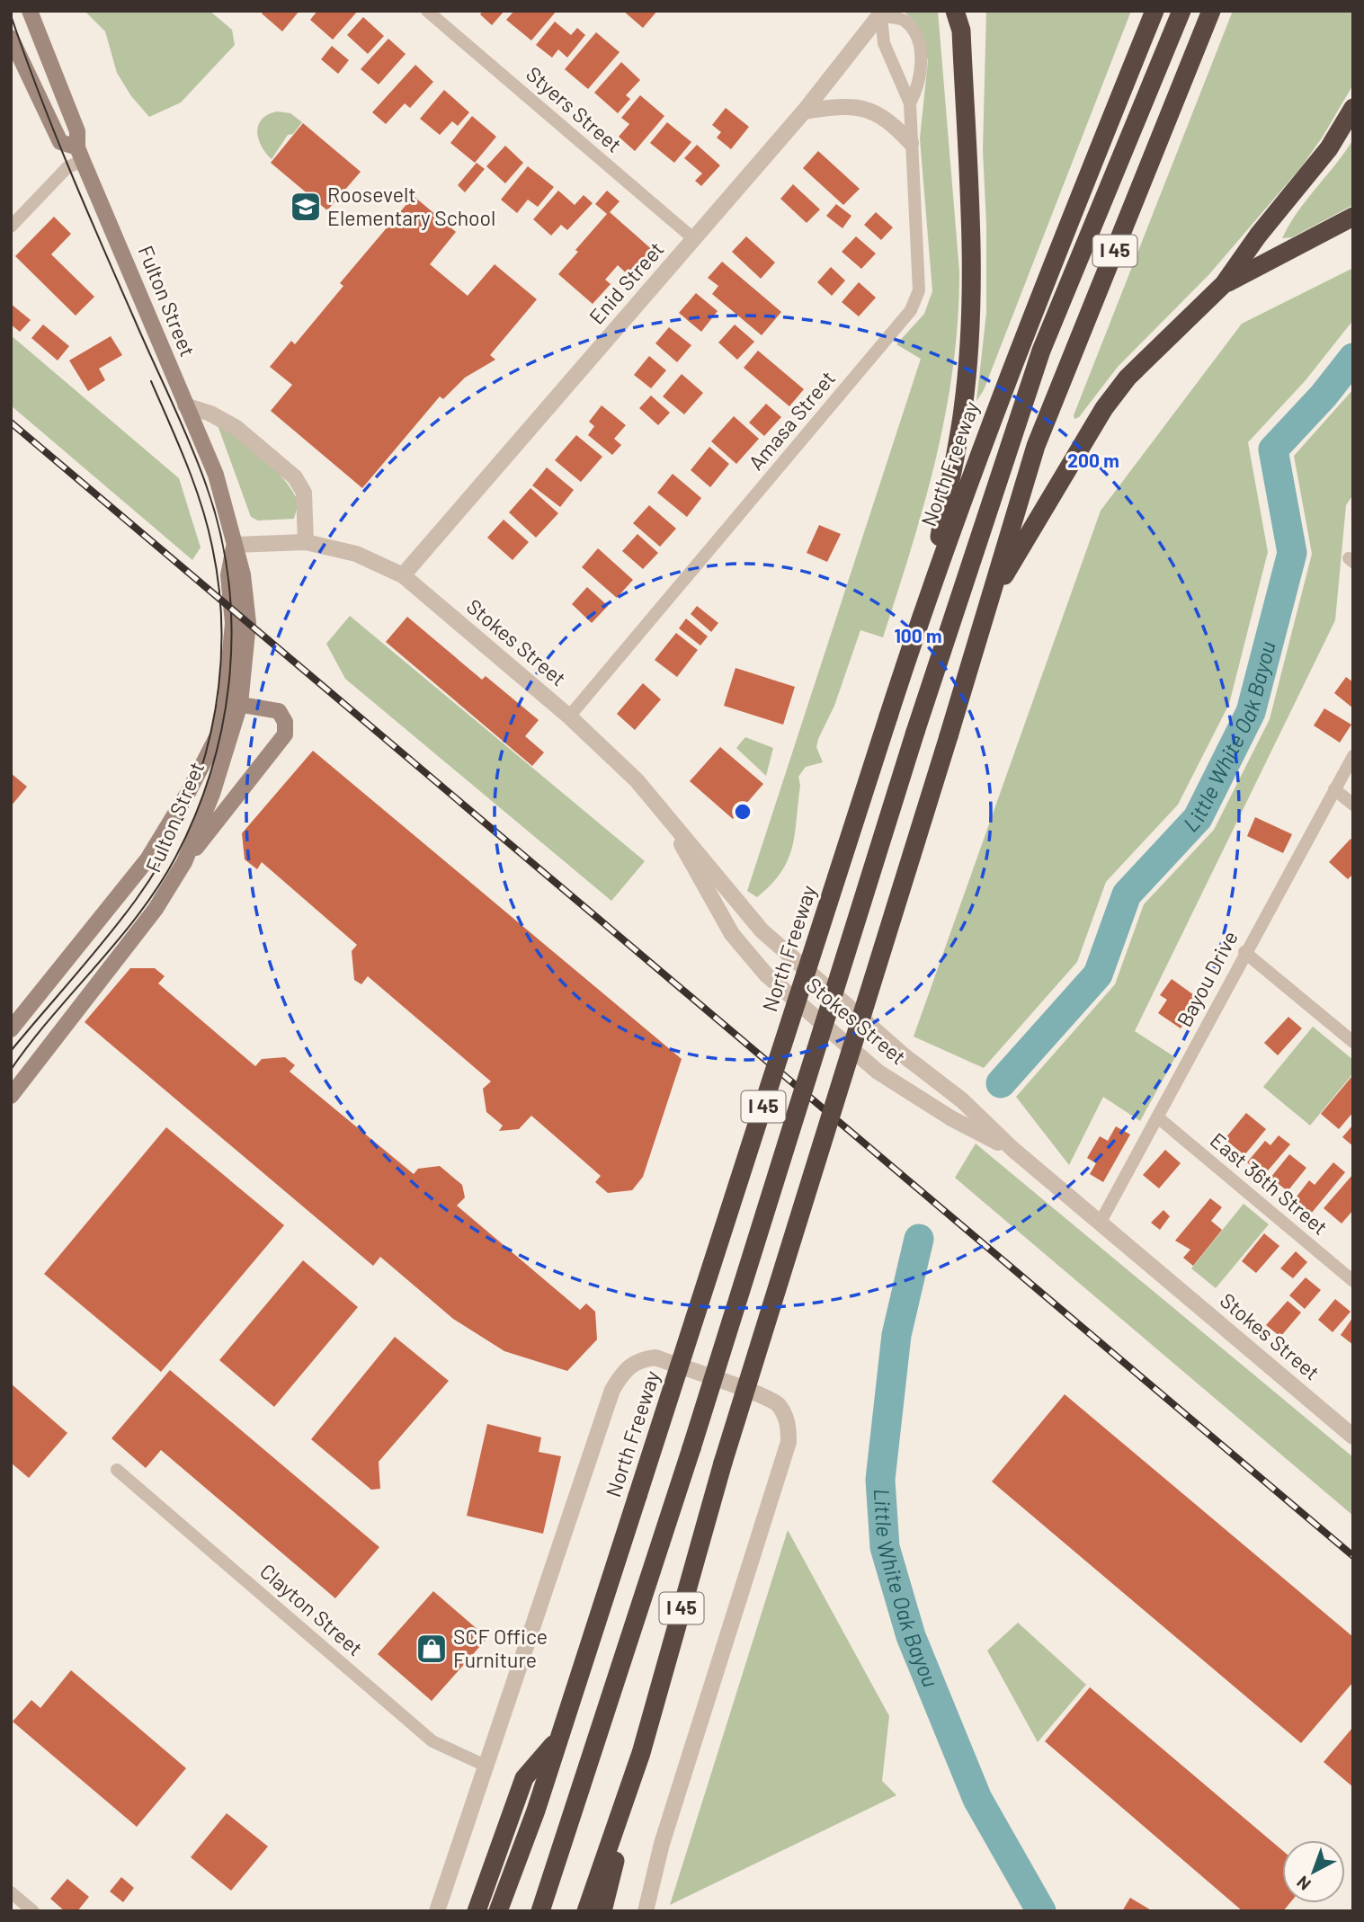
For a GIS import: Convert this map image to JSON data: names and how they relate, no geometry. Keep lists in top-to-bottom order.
{
  "streets": {
    "highway": ["I 45", "North Freeway"],
    "main road": ["Fulton Street"],
    "street": [
      "Styers Street",
      "Enid Street",
      "Amasa Street",
      "Stokes Street",
      "Bayou Drive",
      "East 36th Street",
      "Clayton Street"
    ]
  },
  "crossings": [
    ["Styers Street", "Enid Street"],
    ["Enid Street", "Amasa Street"],
    ["Enid Street", "Stokes Street"],
    ["Fulton Street", "Stokes Street"],
    ["Amasa Street", "Stokes Street"],
    ["Stokes Street", "Bayou Drive"],
    ["Bayou Drive", "East 36th Street"]
  ],
  "water": ["Little White Oak Bayou"],
  "places": {
    "school or university": ["Roosevelt Elementary School"],
    "shop": ["SCF Office Furniture"]
  },
  "north": "bottom left",
  "rings": ["200 m", "100 m"]
}
